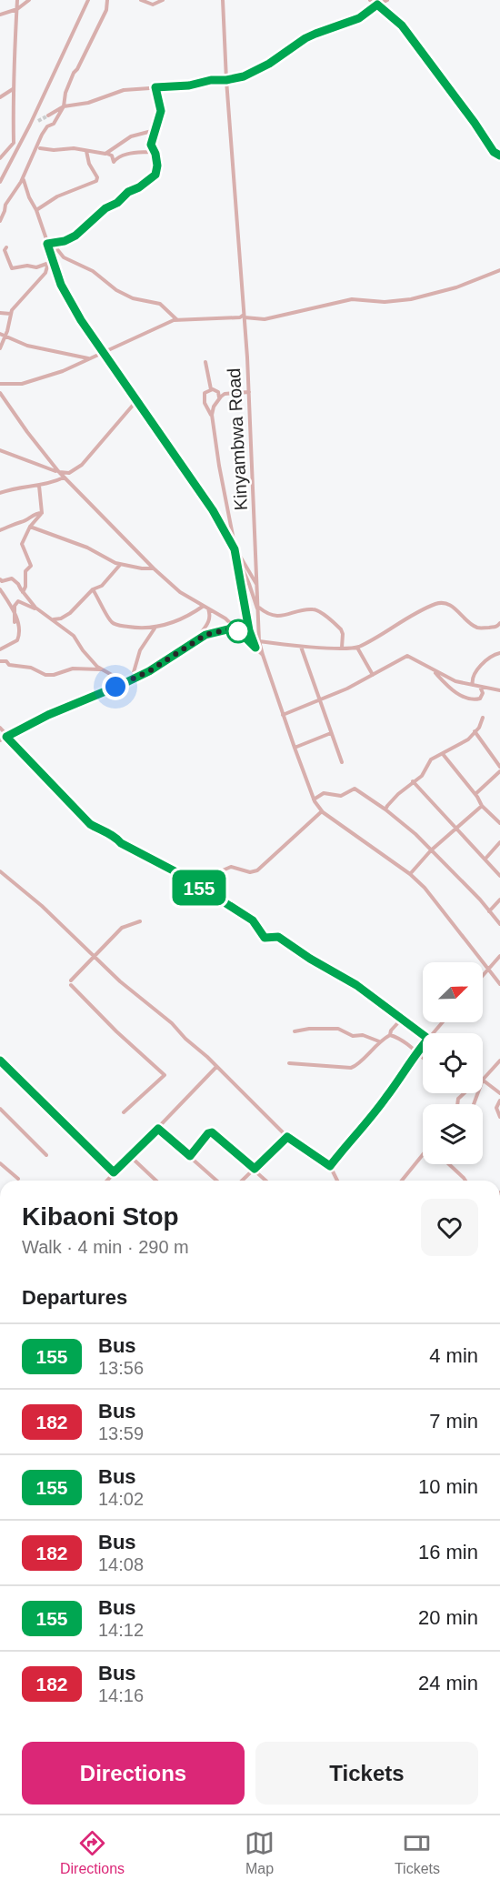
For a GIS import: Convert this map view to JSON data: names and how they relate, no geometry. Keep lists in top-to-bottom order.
{
  "streets": {
    "street": ["Kinyambwa Road"]
  },
  "lines": ["bus line 155"],
  "north": "top right",
  "page": {
    "on_map": "155",
    "heading": [
      ["Kibaoni Stop", "Walk · 4 min · 290 m"],
      "Departures"
    ],
    "list": [
      {
        "mark": "155",
        "name": "Bus",
        "note": "13:56",
        "value": "4 min"
      },
      {
        "mark": "182",
        "name": "Bus",
        "note": "13:59",
        "value": "7 min"
      },
      {
        "mark": "155",
        "name": "Bus",
        "note": "14:02",
        "value": "10 min"
      },
      {
        "mark": "182",
        "name": "Bus",
        "note": "14:08",
        "value": "16 min"
      },
      {
        "mark": "155",
        "name": "Bus",
        "note": "14:12",
        "value": "20 min"
      },
      {
        "mark": "182",
        "name": "Bus",
        "note": "14:16",
        "value": "24 min"
      }
    ],
    "buttons": ["Directions", "Tickets"],
    "tabs": ["Directions", "Map", "Tickets"]
  }
}
